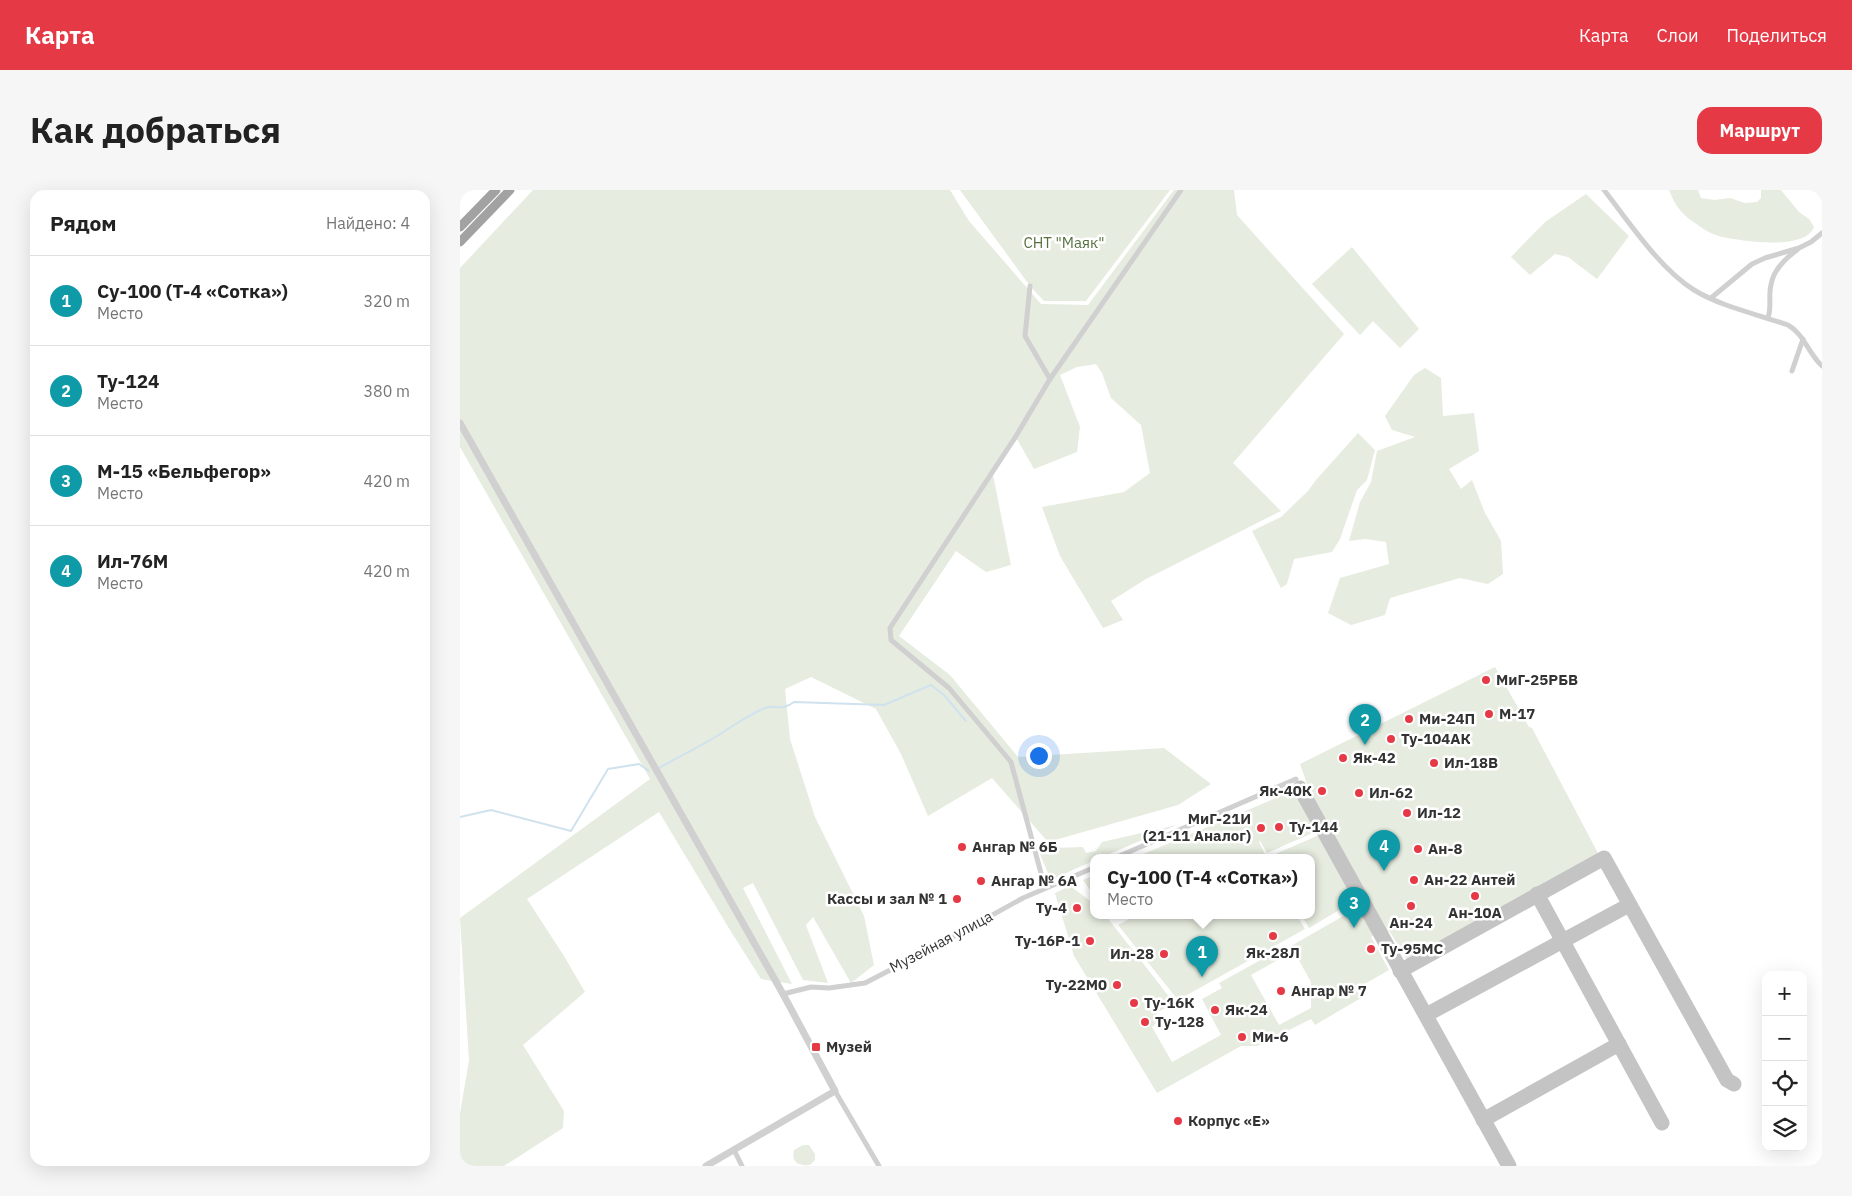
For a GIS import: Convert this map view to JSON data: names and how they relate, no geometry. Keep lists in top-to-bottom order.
{
  "streets": {
    "street": ["Музейная улица"]
  },
  "parks": ["СНТ \"Маяк\""],
  "places": {
    "other": [
      "МиГ-25РБВ",
      "М-17",
      "Ми-24П",
      "Ту-104АК",
      "Як-42",
      "Ил-18В",
      "Як-40К",
      "Ил-62",
      "Ил-12",
      "Ту-144",
      "МиГ-21И (21-11 Аналог)",
      "Ангар № 6Б",
      "Ан-8",
      "Ан-22 Антей",
      "Ангар № 6А",
      "Ан-10А",
      "Кассы и зал № 1",
      "Ан-24",
      "Ту-4",
      "Як-28Л",
      "Ту-16Р-1",
      "Ту-95МС",
      "Ил-28",
      "Ту-22М0",
      "Ангар № 7",
      "Ту-16К",
      "Як-24",
      "Ту-128",
      "Ми-6",
      "Корпус «Е»"
    ],
    "transit": ["Музей"]
  },
  "page": {
    "header": "Карта",
    "nav": ["Карта", "Слои", "Поделиться"],
    "title": "Как добраться",
    "buttons": "Маршрут",
    "heading": ["Рядом", "Найдено: 4"],
    "list": [
      {
        "mark": "1",
        "name": "Су-100 (Т-4 «Сотка»)",
        "note": "Место",
        "value": "320 m"
      },
      {
        "mark": "2",
        "name": "Ту-124",
        "note": "Место",
        "value": "380 m"
      },
      {
        "mark": "3",
        "name": "М-15 «Бельфегор»",
        "note": "Место",
        "value": "420 m"
      },
      {
        "mark": "4",
        "name": "Ил-76М",
        "note": "Место",
        "value": "420 m"
      }
    ],
    "pins": [
      "2",
      "4",
      "3",
      "1"
    ],
    "popup": ["Су-100 (Т-4 «Сотка»)", "Место"],
    "map_buttons": ["+", "−"]
  }
}
